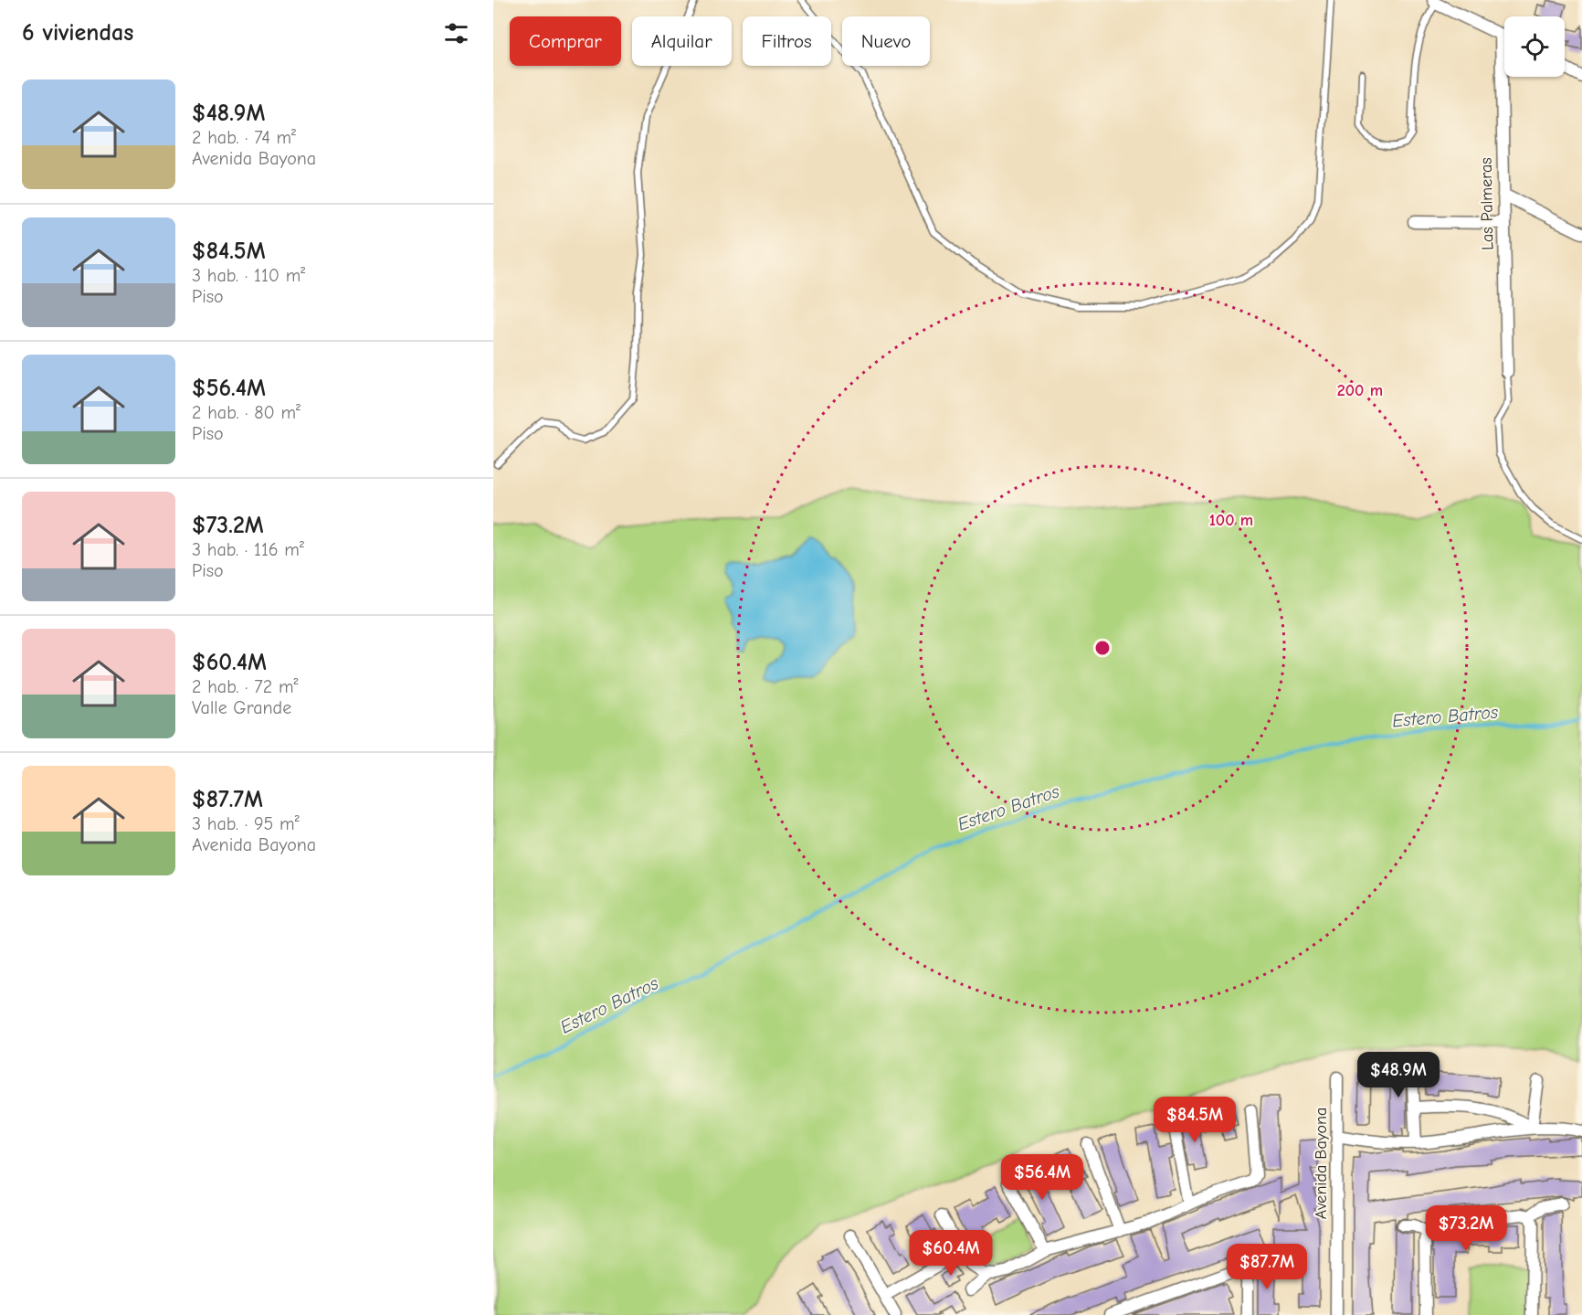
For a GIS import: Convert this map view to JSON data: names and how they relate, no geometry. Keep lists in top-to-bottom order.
{
  "streets": {
    "street": ["Las Palmeras", "Avenida Bayona"]
  },
  "water": ["Estero Batros"],
  "page": {
    "heading": "6 viviendas",
    "chip": [
      "Comprar",
      "Alquilar",
      "Filtros",
      "Nuevo"
    ],
    "list": [
      {
        "name": "$48.9M",
        "note": "2 hab. · 74 m² · Avenida Bayona"
      },
      {
        "name": "$84.5M",
        "note": "3 hab. · 110 m² · Piso"
      },
      {
        "name": "$56.4M",
        "note": "2 hab. · 80 m² · Piso"
      },
      {
        "name": "$73.2M",
        "note": "3 hab. · 116 m² · Piso"
      },
      {
        "name": "$60.4M",
        "note": "2 hab. · 72 m² · Valle Grande"
      },
      {
        "name": "$87.7M",
        "note": "3 hab. · 95 m² · Avenida Bayona"
      }
    ],
    "price": [
      "$48.9M",
      "$84.5M",
      "$56.4M",
      "$73.2M",
      "$60.4M",
      "$87.7M"
    ]
  },
  "rings": ["200 m", "100 m"]
}
